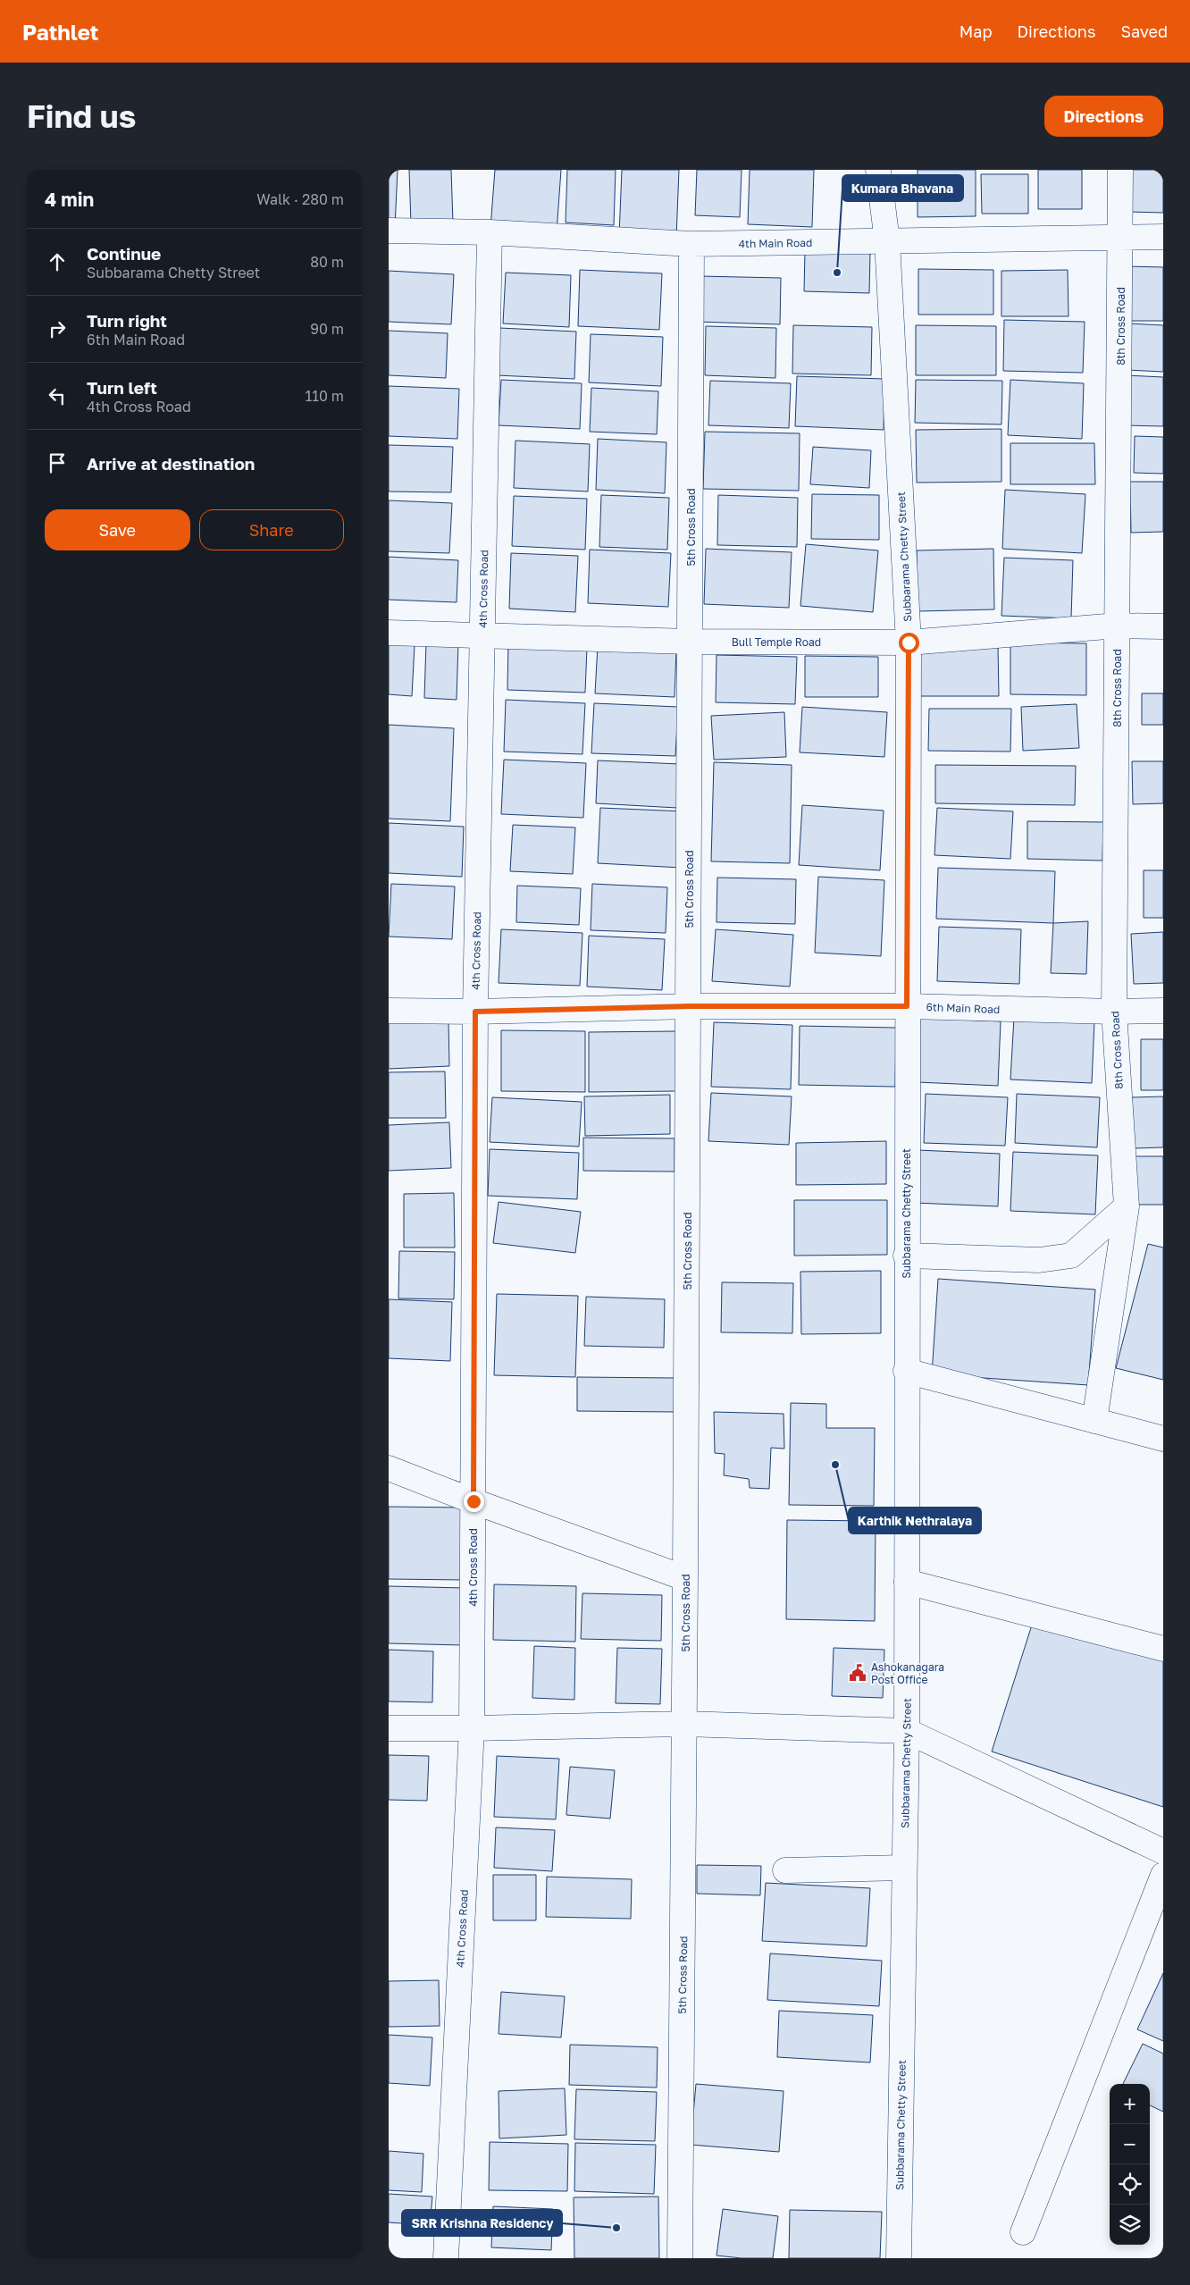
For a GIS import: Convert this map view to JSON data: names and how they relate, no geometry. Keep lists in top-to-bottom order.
{
  "streets": {
    "street": [
      "4th Main Road",
      "8th Cross Road",
      "5th Cross Road",
      "Subbarama Chetty Street",
      "4th Cross Road",
      "Bull Temple Road",
      "6th Main Road"
    ]
  },
  "crossings": [
    ["4th Main Road", "8th Cross Road"],
    ["4th Main Road", "5th Cross Road"],
    ["4th Main Road", "Subbarama Chetty Street"],
    ["4th Main Road", "4th Cross Road"],
    ["8th Cross Road", "Bull Temple Road"],
    ["8th Cross Road", "6th Main Road"],
    ["5th Cross Road", "Bull Temple Road"],
    ["5th Cross Road", "6th Main Road"],
    ["Subbarama Chetty Street", "Bull Temple Road"],
    ["Subbarama Chetty Street", "6th Main Road"],
    ["4th Cross Road", "Bull Temple Road"],
    ["4th Cross Road", "6th Main Road"]
  ],
  "places": {
    "other": ["Kumara Bhavana", "Karthik Nethralaya", "SRR Krishna Residency"],
    "public building": ["Ashokanagara Post Office"]
  },
  "page": {
    "header": "Pathlet",
    "nav": ["Map", "Directions", "Saved"],
    "buttons": [
      "Directions",
      ["Save", "Share"]
    ],
    "title": "Find us",
    "heading": ["4 min", "Walk · 280 m"],
    "list": [
      ["Continue", "Subbarama Chetty Street", "80 m"],
      ["Turn right", "6th Main Road", "90 m"],
      ["Turn left", "4th Cross Road", "110 m"],
      "Arrive at destination"
    ],
    "map_buttons": ["+", "−"]
  }
}
